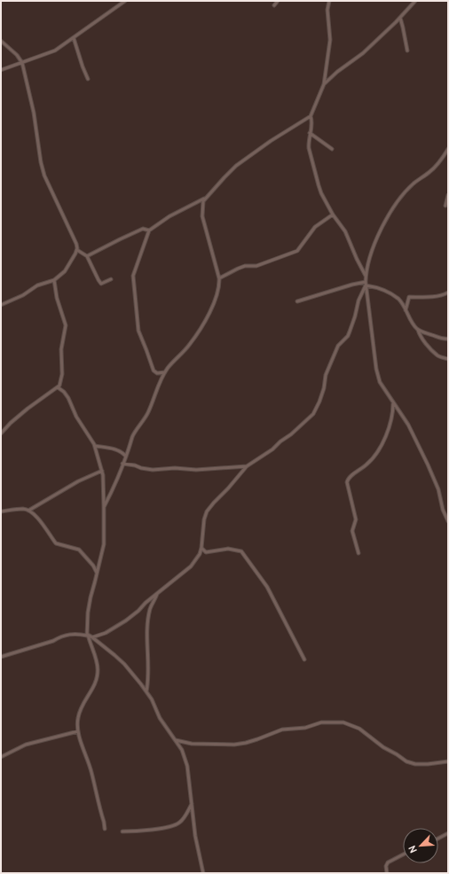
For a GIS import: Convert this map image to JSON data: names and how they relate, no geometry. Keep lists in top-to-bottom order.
{
  "north": "bottom left"
}
